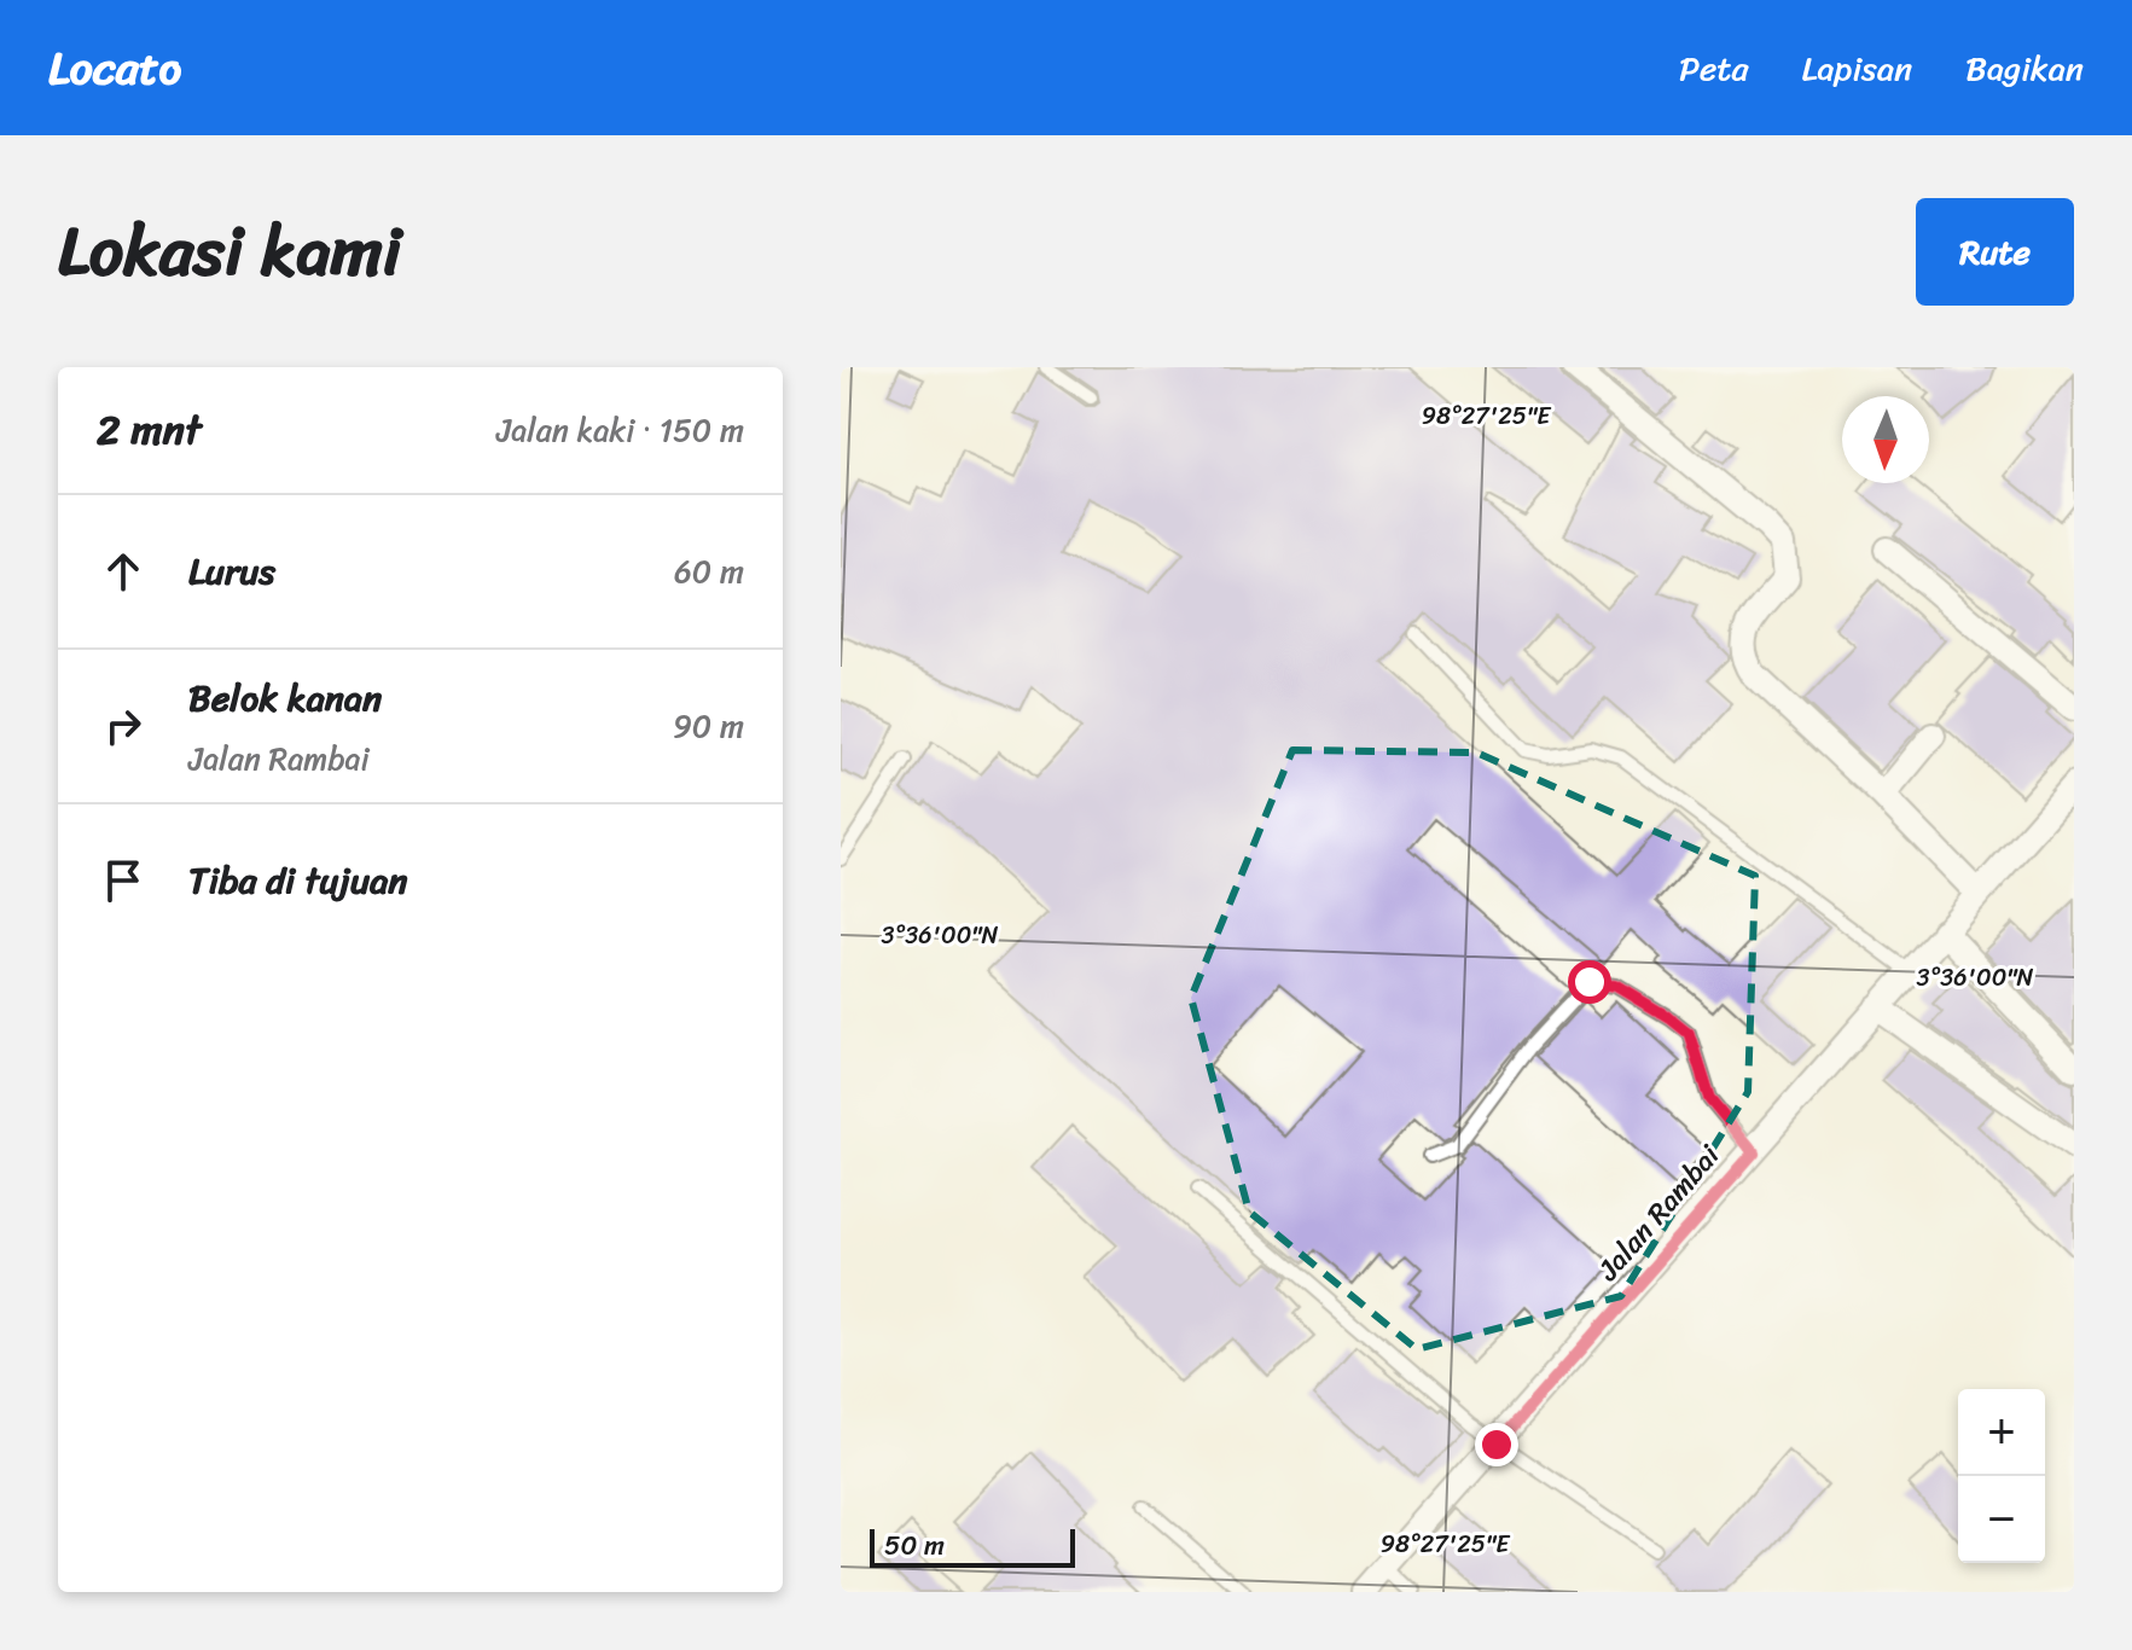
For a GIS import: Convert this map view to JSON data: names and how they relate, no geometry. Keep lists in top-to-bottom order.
{
  "streets": {
    "street": ["Jalan Rambai"]
  },
  "scale_bar": "50 m",
  "north": "bottom",
  "page": {
    "header": "Locato",
    "nav": ["Peta", "Lapisan", "Bagikan"],
    "title": "Lokasi kami",
    "buttons": "Rute",
    "heading": ["2 mnt", "Jalan kaki · 150 m"],
    "list": [
      ["Lurus", "60 m"],
      ["Belok kanan", "Jalan Rambai", "90 m"],
      "Tiba di tujuan"
    ],
    "map_buttons": ["+", "−"],
    "scale": "50 m"
  },
  "coordinates": ["98°27'25\"E", "3°36'00\"N"]
}
